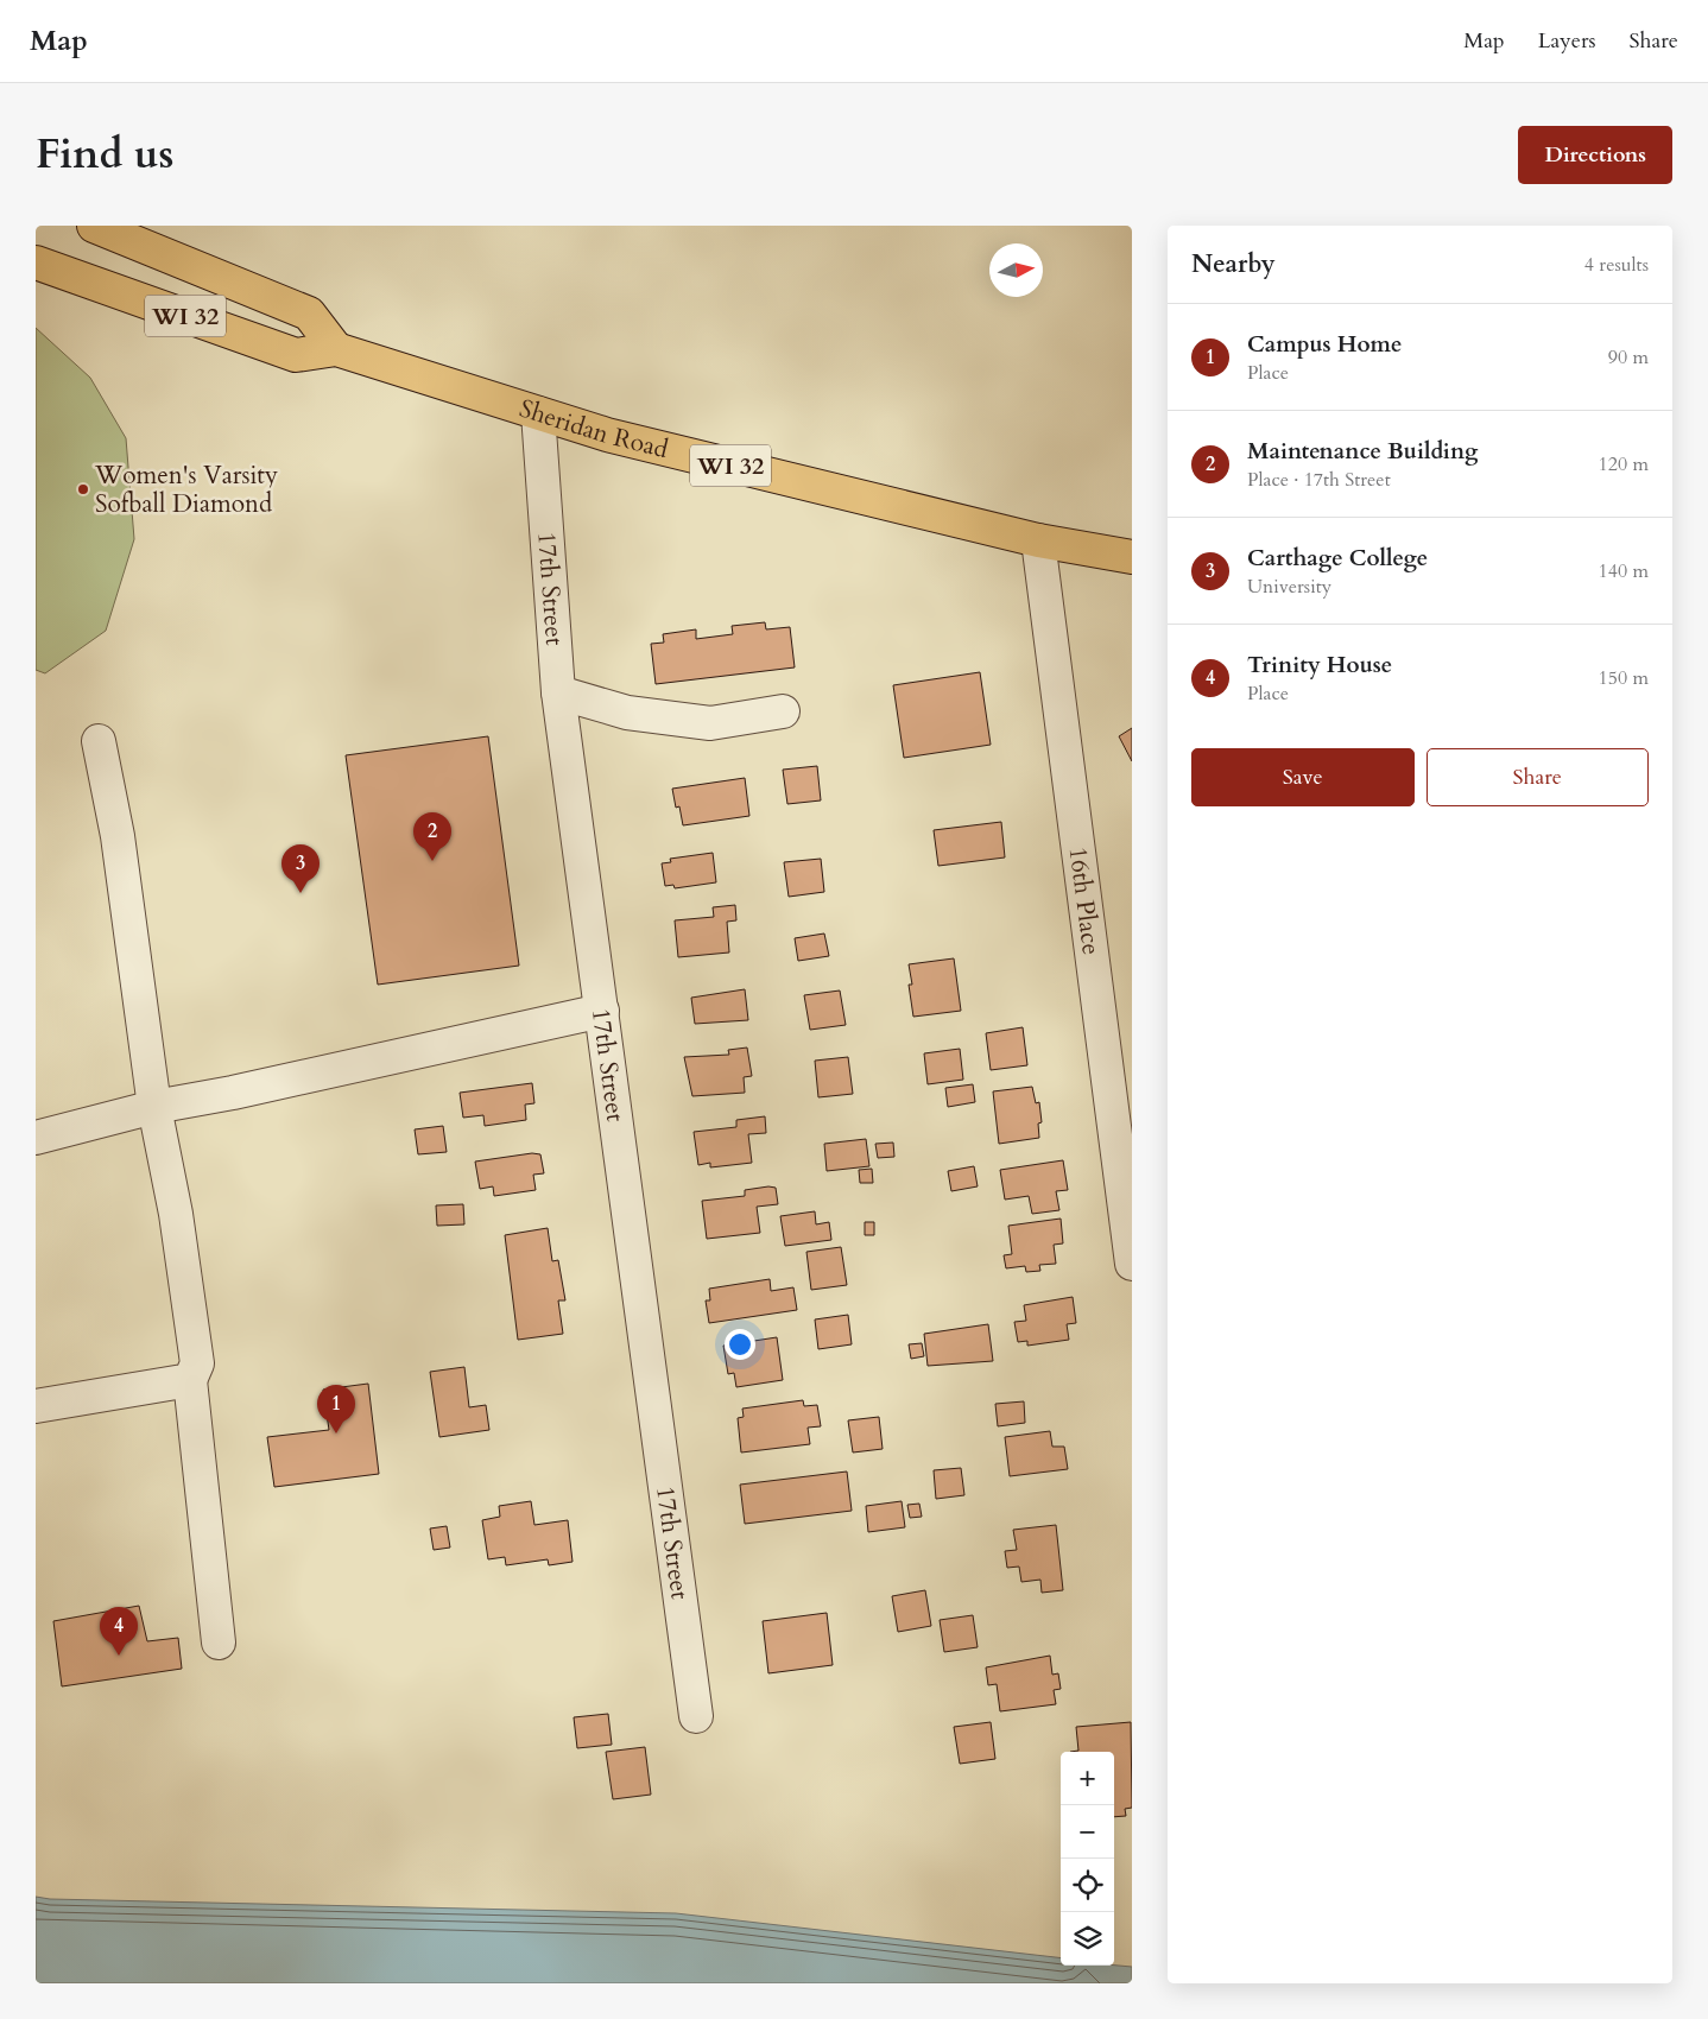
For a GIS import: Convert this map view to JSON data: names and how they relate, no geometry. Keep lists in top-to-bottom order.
{
  "streets": {
    "main road": ["WI 32", "Sheridan Road"],
    "street": ["17th Street", "16th Place"]
  },
  "crossings": [
    ["WI 32", "Sheridan Road"],
    ["Sheridan Road", "17th Street"],
    ["Sheridan Road", "16th Place"]
  ],
  "places": ["Women's Varsity Sofball Diamond"],
  "north": "right",
  "page": {
    "header": "Map",
    "nav": ["Map", "Layers", "Share"],
    "title": "Find us",
    "buttons": [
      "Directions",
      ["Save", "Share"]
    ],
    "heading": ["Nearby", "4 results"],
    "list": [
      {
        "mark": "1",
        "name": "Campus Home",
        "note": "Place",
        "value": "90 m"
      },
      {
        "mark": "2",
        "name": "Maintenance Building",
        "note": "Place · 17th Street",
        "value": "120 m"
      },
      {
        "mark": "3",
        "name": "Carthage College",
        "note": "University",
        "value": "140 m"
      },
      {
        "mark": "4",
        "name": "Trinity House",
        "note": "Place",
        "value": "150 m"
      }
    ],
    "pins": [
      "2",
      "3",
      "1",
      "4"
    ],
    "map_buttons": ["+", "−"]
  }
}
